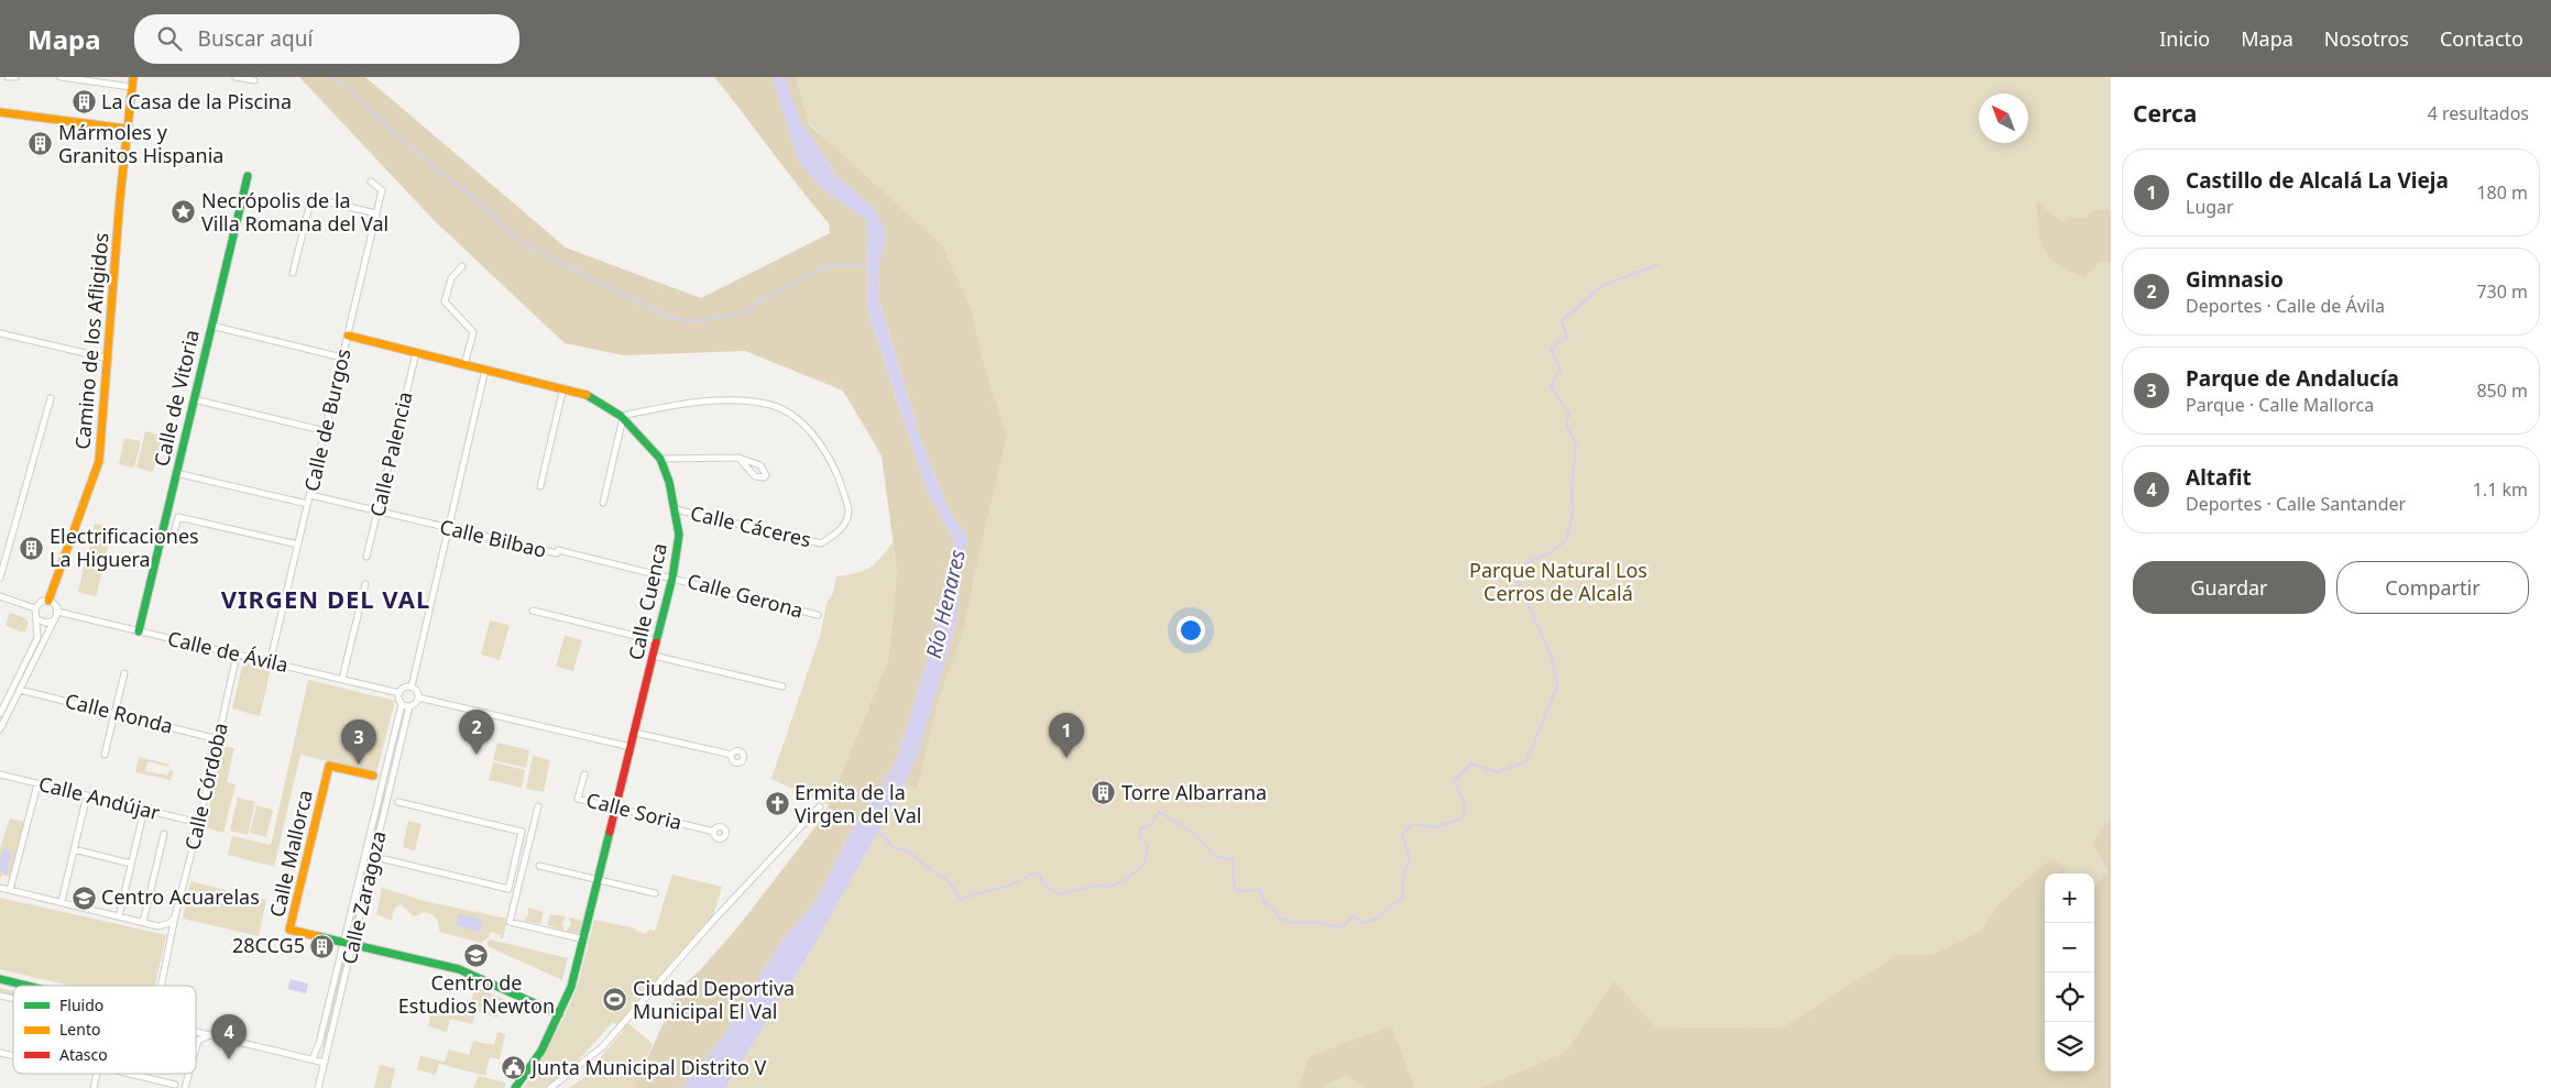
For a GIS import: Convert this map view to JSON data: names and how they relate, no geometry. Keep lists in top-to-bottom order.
{
  "streets": {
    "street": [
      "Camino de los Afligidos",
      "Calle de Vitoria",
      "Calle de Burgos",
      "Calle Palencia",
      "Calle Cáceres",
      "Calle Bilbao",
      "Calle Gerona",
      "Calle Cuenca",
      "Calle de Ávila",
      "Calle Ronda",
      "Calle Córdoba",
      "Calle Andújar",
      "Calle Soria",
      "Calle Mallorca",
      "Calle Zaragoza"
    ]
  },
  "crossings": [
    ["Camino de los Afligidos", "Calle de Ávila"],
    ["Calle de Vitoria", "Calle de Ávila"],
    ["Calle de Burgos", "Calle Bilbao"],
    ["Calle de Burgos", "Calle Cuenca"],
    ["Calle de Burgos", "Calle de Ávila"],
    ["Calle Palencia", "Calle Bilbao"],
    ["Calle Palencia", "Calle Cuenca"],
    ["Calle Cáceres", "Calle Cuenca"],
    ["Calle Bilbao", "Calle Gerona"],
    ["Calle Bilbao", "Calle Cuenca"],
    ["Calle Gerona", "Calle Cuenca"],
    ["Calle Cuenca", "Calle Soria"],
    ["Calle Cuenca", "Calle Mallorca"],
    ["Calle de Ávila", "Calle Córdoba"],
    ["Calle de Ávila", "Calle Zaragoza"],
    ["Calle Ronda", "Calle Córdoba"],
    ["Calle Córdoba", "Calle Andújar"],
    ["Calle Mallorca", "Calle Zaragoza"]
  ],
  "districts": ["VIRGEN DEL VAL"],
  "water": ["Río Henares"],
  "parks": ["Parque Natural Los Cerros de Alcalá"],
  "places": {
    "building": [
      "La Casa de la Piscina",
      "Mármoles y Granitos Hispania",
      "Electrificaciones La Higuera",
      "Torre Albarrana",
      "28CCG5"
    ],
    "place": ["Necrópolis de la Villa Romana del Val"],
    "church": ["Ermita de la Virgen del Val"],
    "school or university": ["Centro Acuarelas", "Centro de Estudios Newton"],
    "sports": ["Ciudad Deportiva Municipal El Val"],
    "public building": ["Junta Municipal Distrito V"]
  },
  "legend": ["Fluido", "Lento", "Atasco"],
  "north": "top left",
  "page": {
    "header": "Mapa",
    "search": "Buscar aquí",
    "nav": [
      "Inicio",
      "Mapa",
      "Nosotros",
      "Contacto"
    ],
    "heading": ["Cerca", "4 resultados"],
    "list": [
      {
        "mark": "1",
        "name": "Castillo de Alcalá La Vieja",
        "note": "Lugar",
        "value": "180 m"
      },
      {
        "mark": "2",
        "name": "Gimnasio",
        "note": "Deportes · Calle de Ávila",
        "value": "730 m"
      },
      {
        "mark": "3",
        "name": "Parque de Andalucía",
        "note": "Parque · Calle Mallorca",
        "value": "850 m"
      },
      {
        "mark": "4",
        "name": "Altafit",
        "note": "Deportes · Calle Santander",
        "value": "1.1 km"
      }
    ],
    "buttons": ["Guardar", "Compartir"],
    "pins": [
      "2",
      "1",
      "3",
      "4"
    ],
    "map_buttons": ["+", "−"]
  }
}
